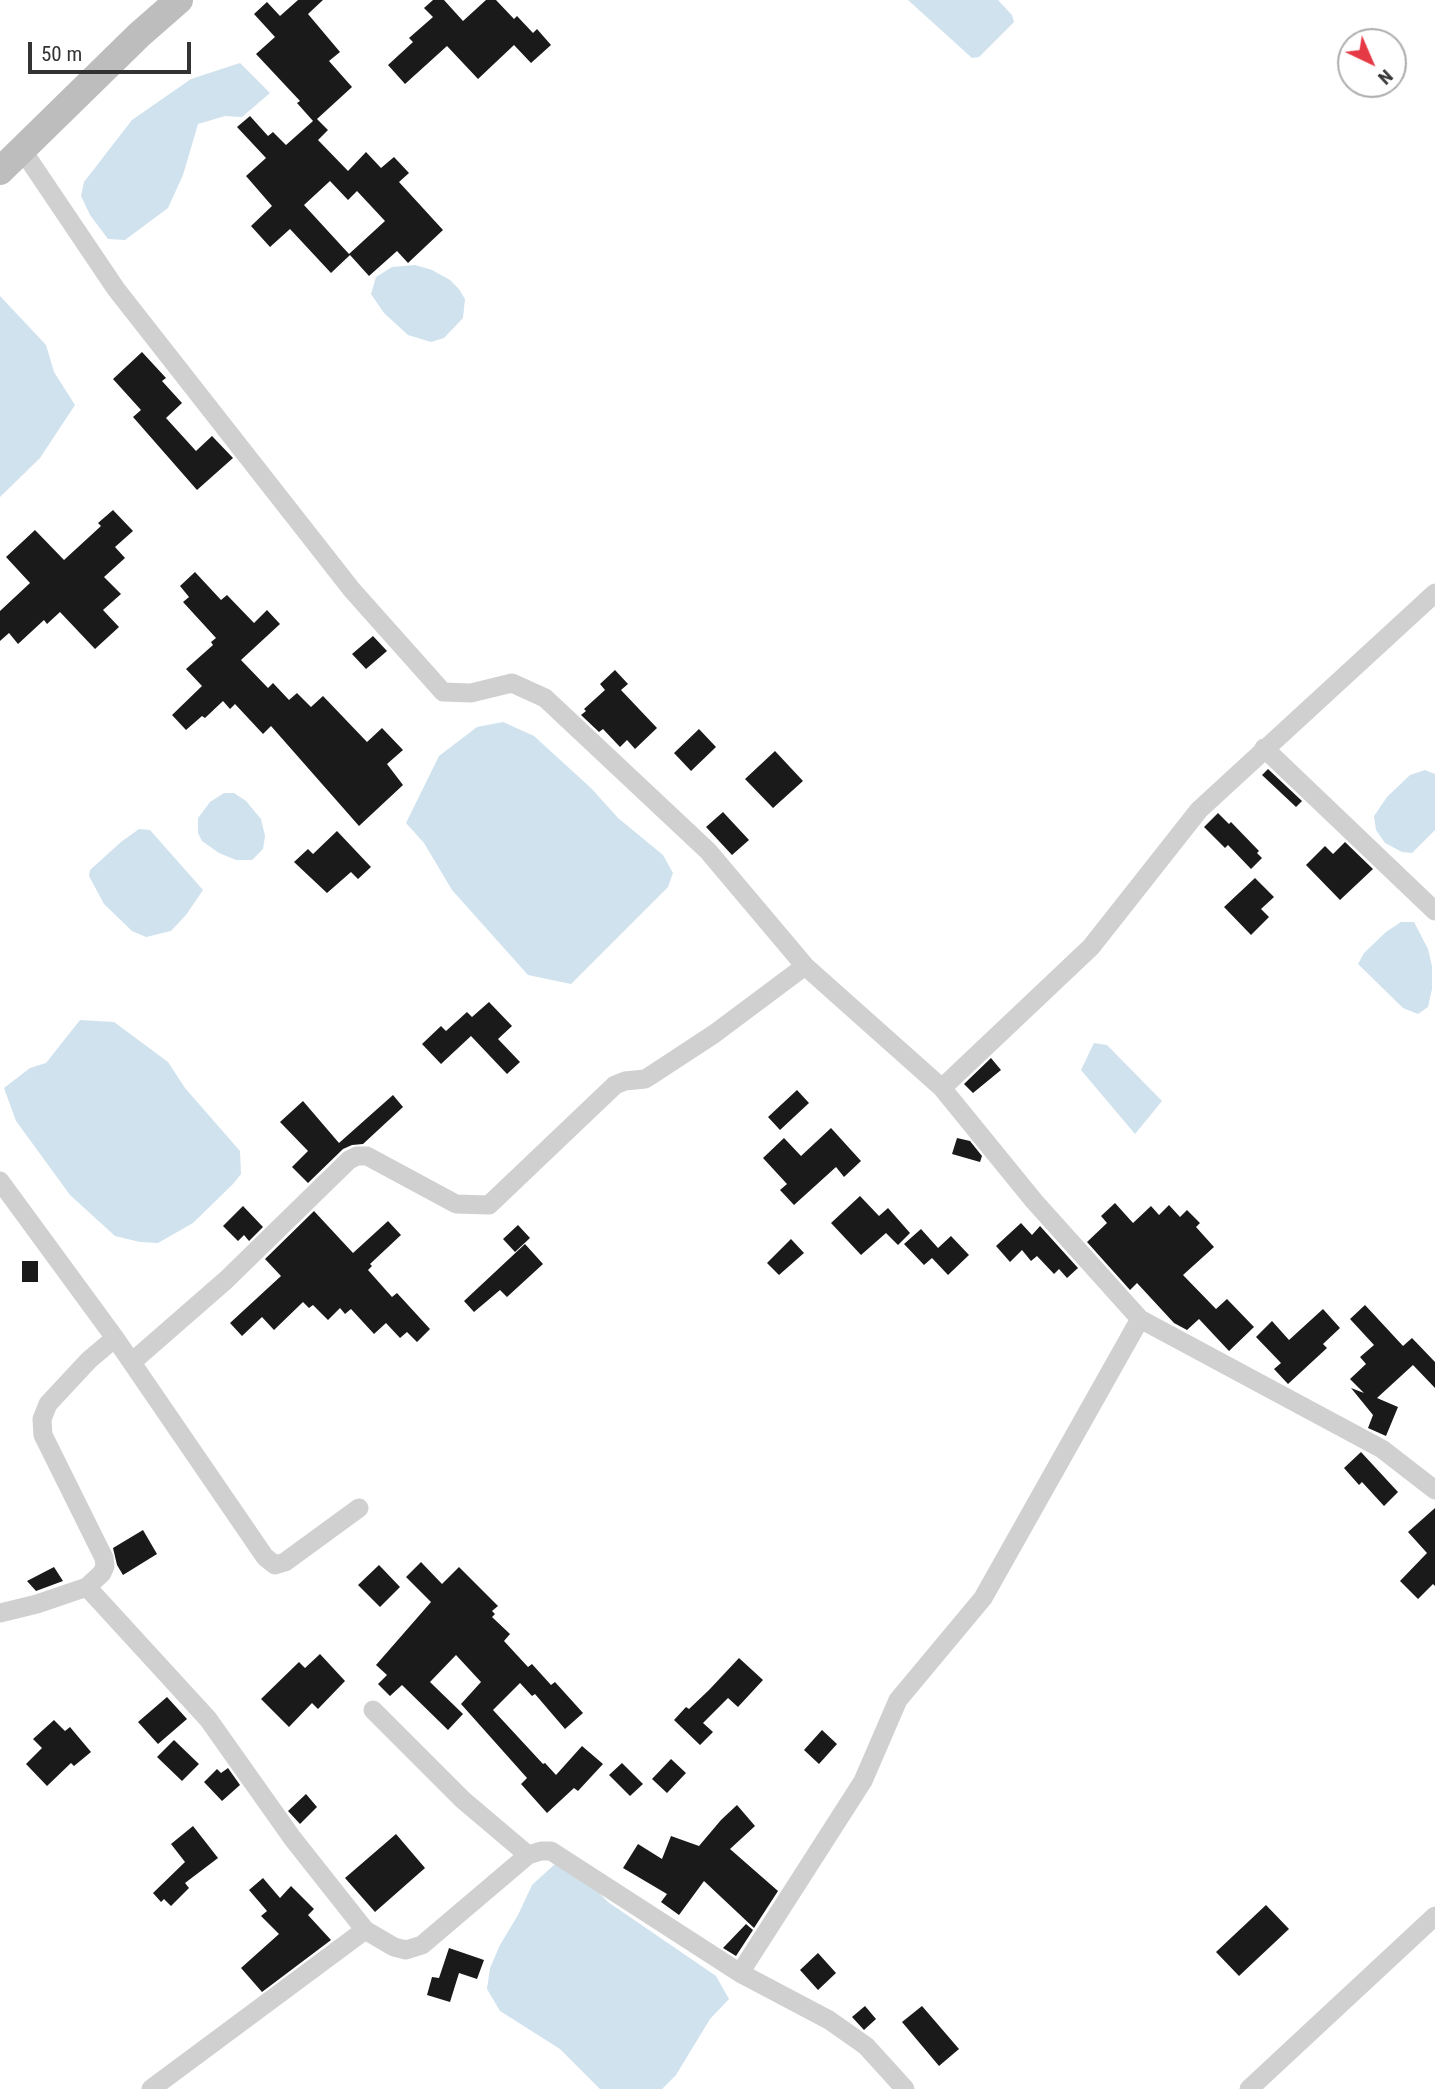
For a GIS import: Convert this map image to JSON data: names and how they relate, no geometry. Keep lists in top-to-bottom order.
{
  "scale_bar": "50 m",
  "north": "bottom right"
}
